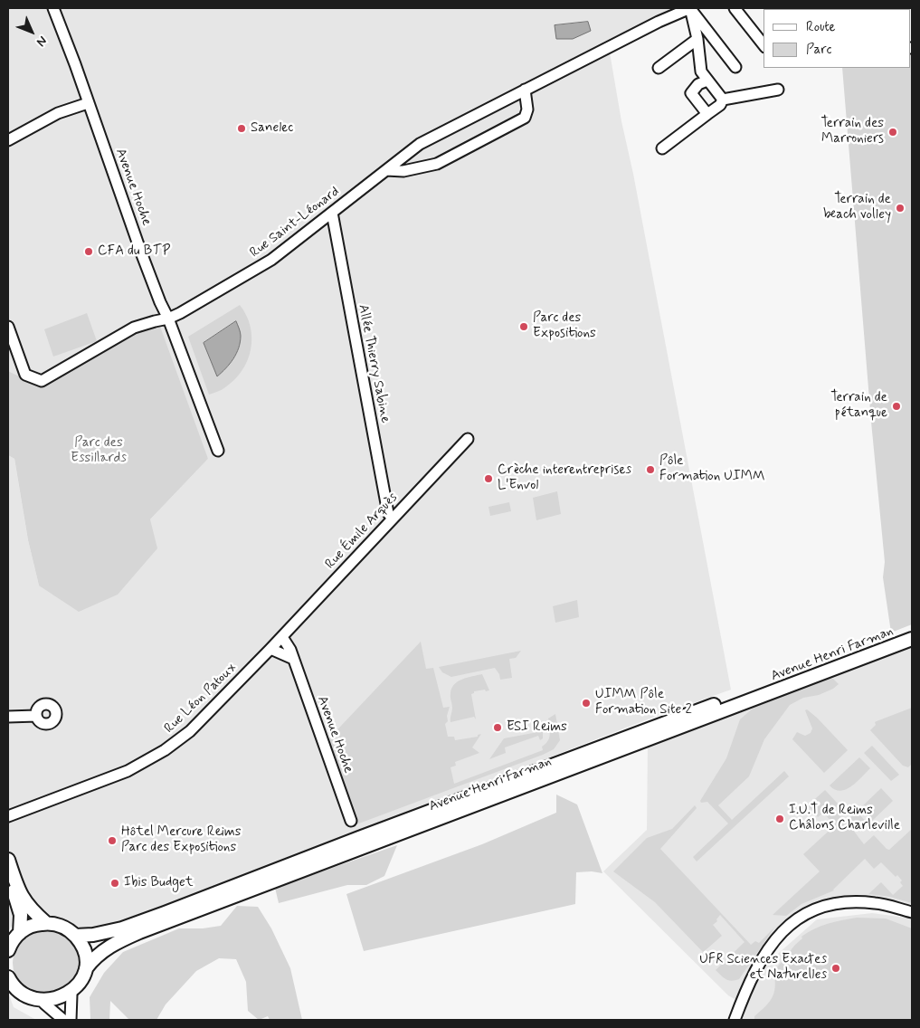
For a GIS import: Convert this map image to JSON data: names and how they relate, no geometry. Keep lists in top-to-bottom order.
{
  "streets": {
    "main road": ["Avenue Henri Farman"],
    "street": [
      "Avenue Hoche",
      "Rue Saint-Léonard",
      "Allée Thierry Sabine",
      "Rue Émile Arquès",
      "Rue Léon Patoux"
    ]
  },
  "crossings": [
    ["Avenue Hoche", "Rue Saint-Léonard"],
    ["Avenue Hoche", "Rue Émile Arquès"],
    ["Avenue Hoche", "Rue Léon Patoux"],
    ["Rue Saint-Léonard", "Allée Thierry Sabine"],
    ["Allée Thierry Sabine", "Rue Émile Arquès"],
    ["Rue Émile Arquès", "Rue Léon Patoux"]
  ],
  "parks": ["Parc des Essillards"],
  "places": [
    "Sanelec",
    "Terrain des Marroniers",
    "Terrain de beach volley",
    "CFA du BTP",
    "Parc des Expositions",
    "Terrain de pétanque",
    "Pôle Formation UIMM",
    "Crèche interentreprises L'Envol",
    "UIMM Pôle Formation Site 2",
    "ESI Reims",
    "I.U.T de Reims Châlons Charleville",
    "Hôtel Mercure Reims Parc des Expositions",
    "Ibis Budget",
    "UFR Sciences Exactes et Naturelles"
  ],
  "legend": ["Route", "Parc"],
  "north": "bottom right"
}
